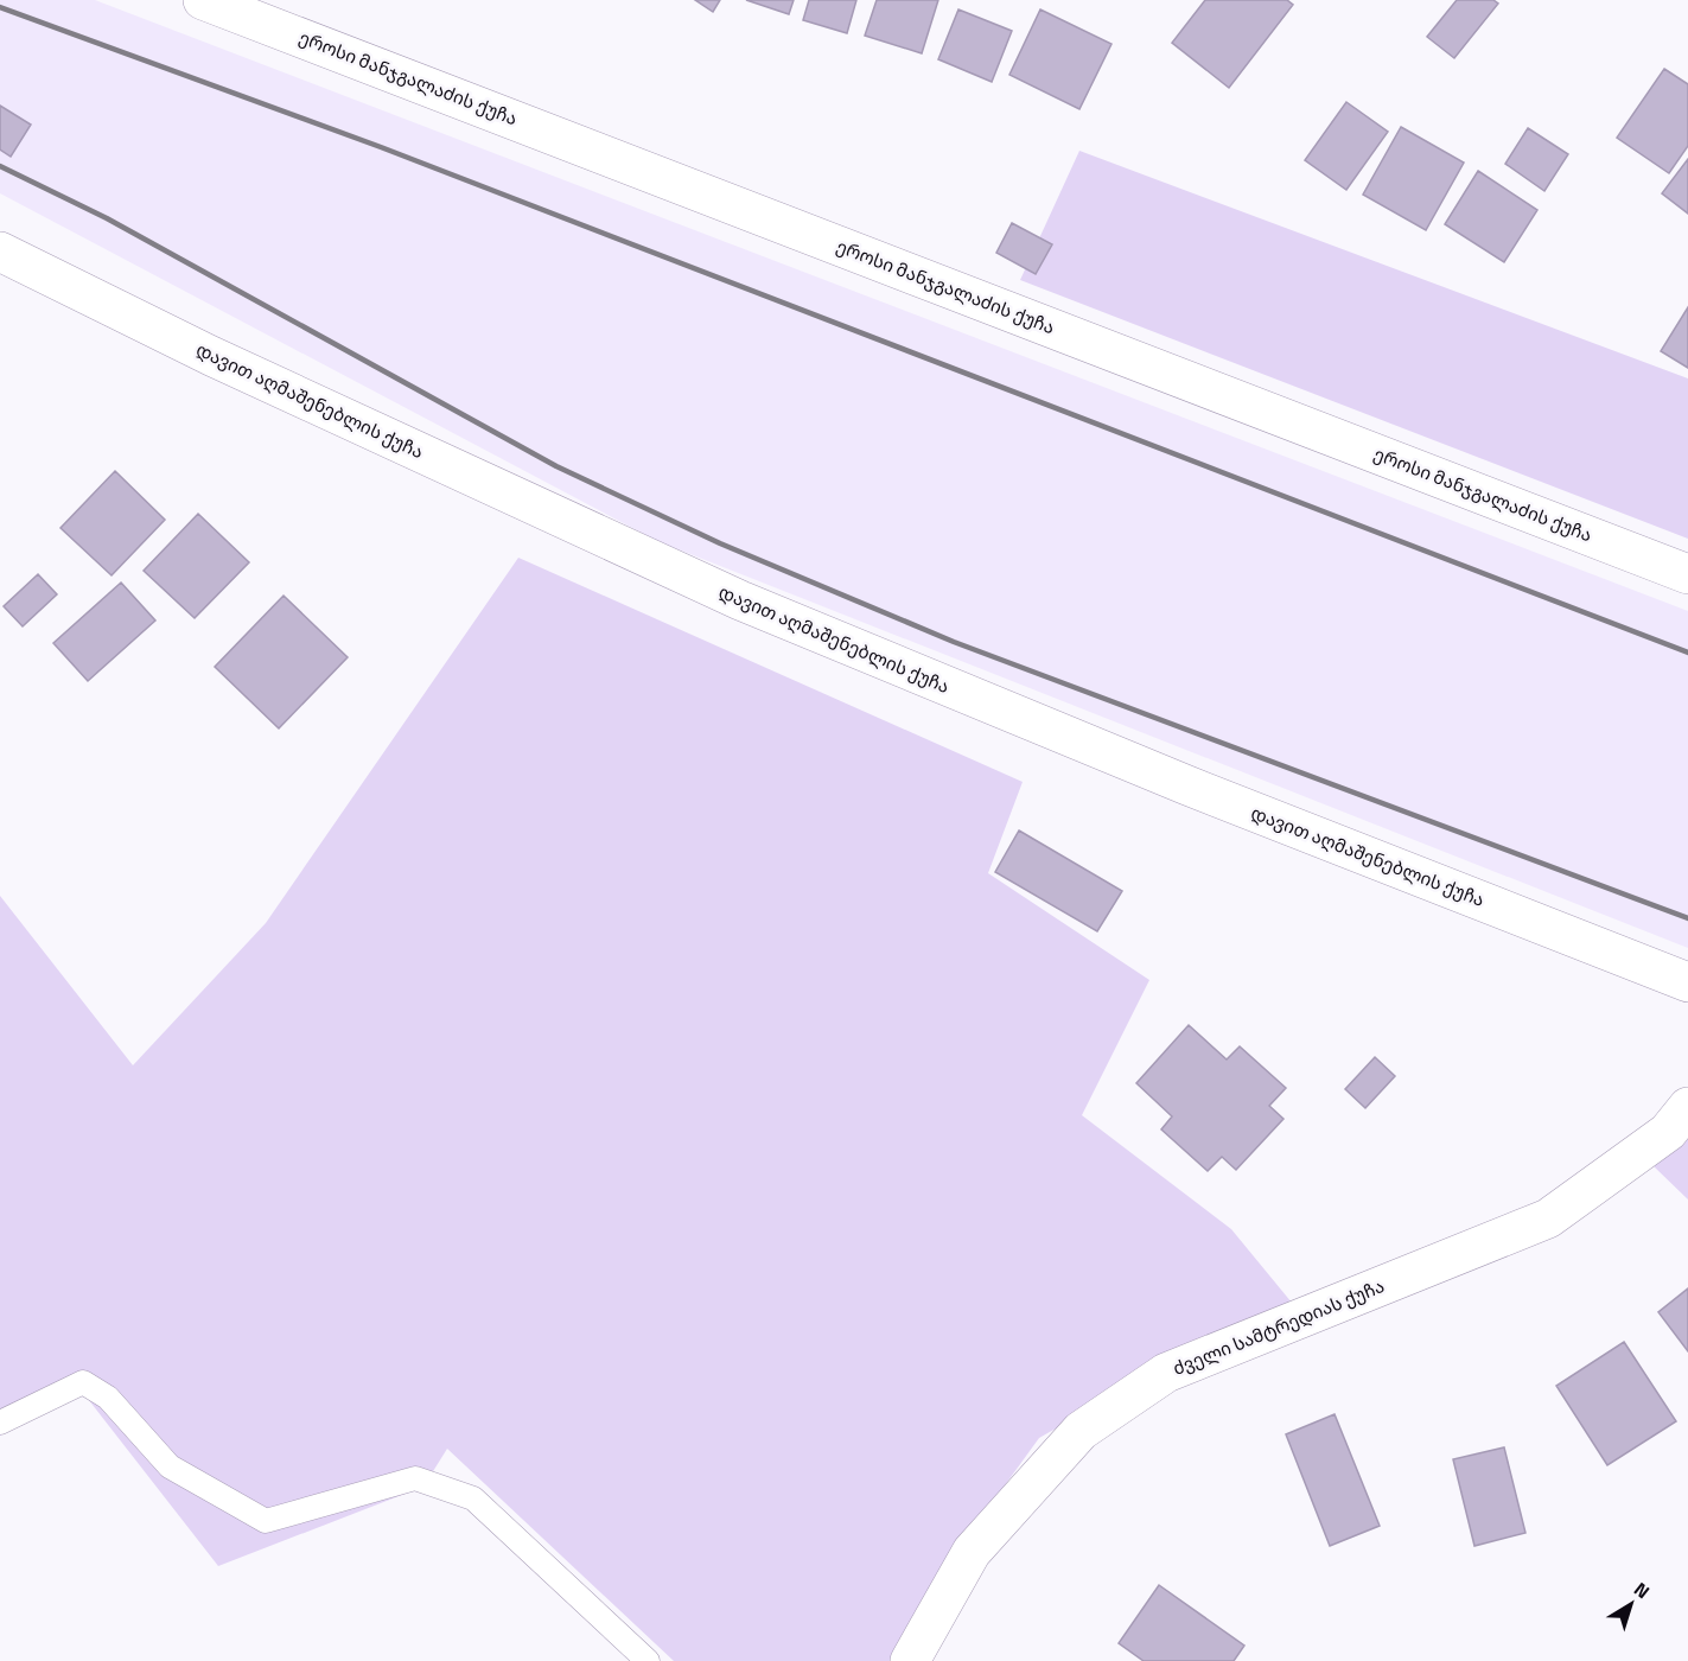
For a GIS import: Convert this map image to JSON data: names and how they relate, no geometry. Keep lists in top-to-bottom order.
{
  "streets": {
    "street": ["ეროსი მანჯგალაძის ქუჩა", "დავით აღმაშენებლის ქუჩა", "ძველი სამტრედიას ქუჩა"]
  },
  "north": "top right"
}
